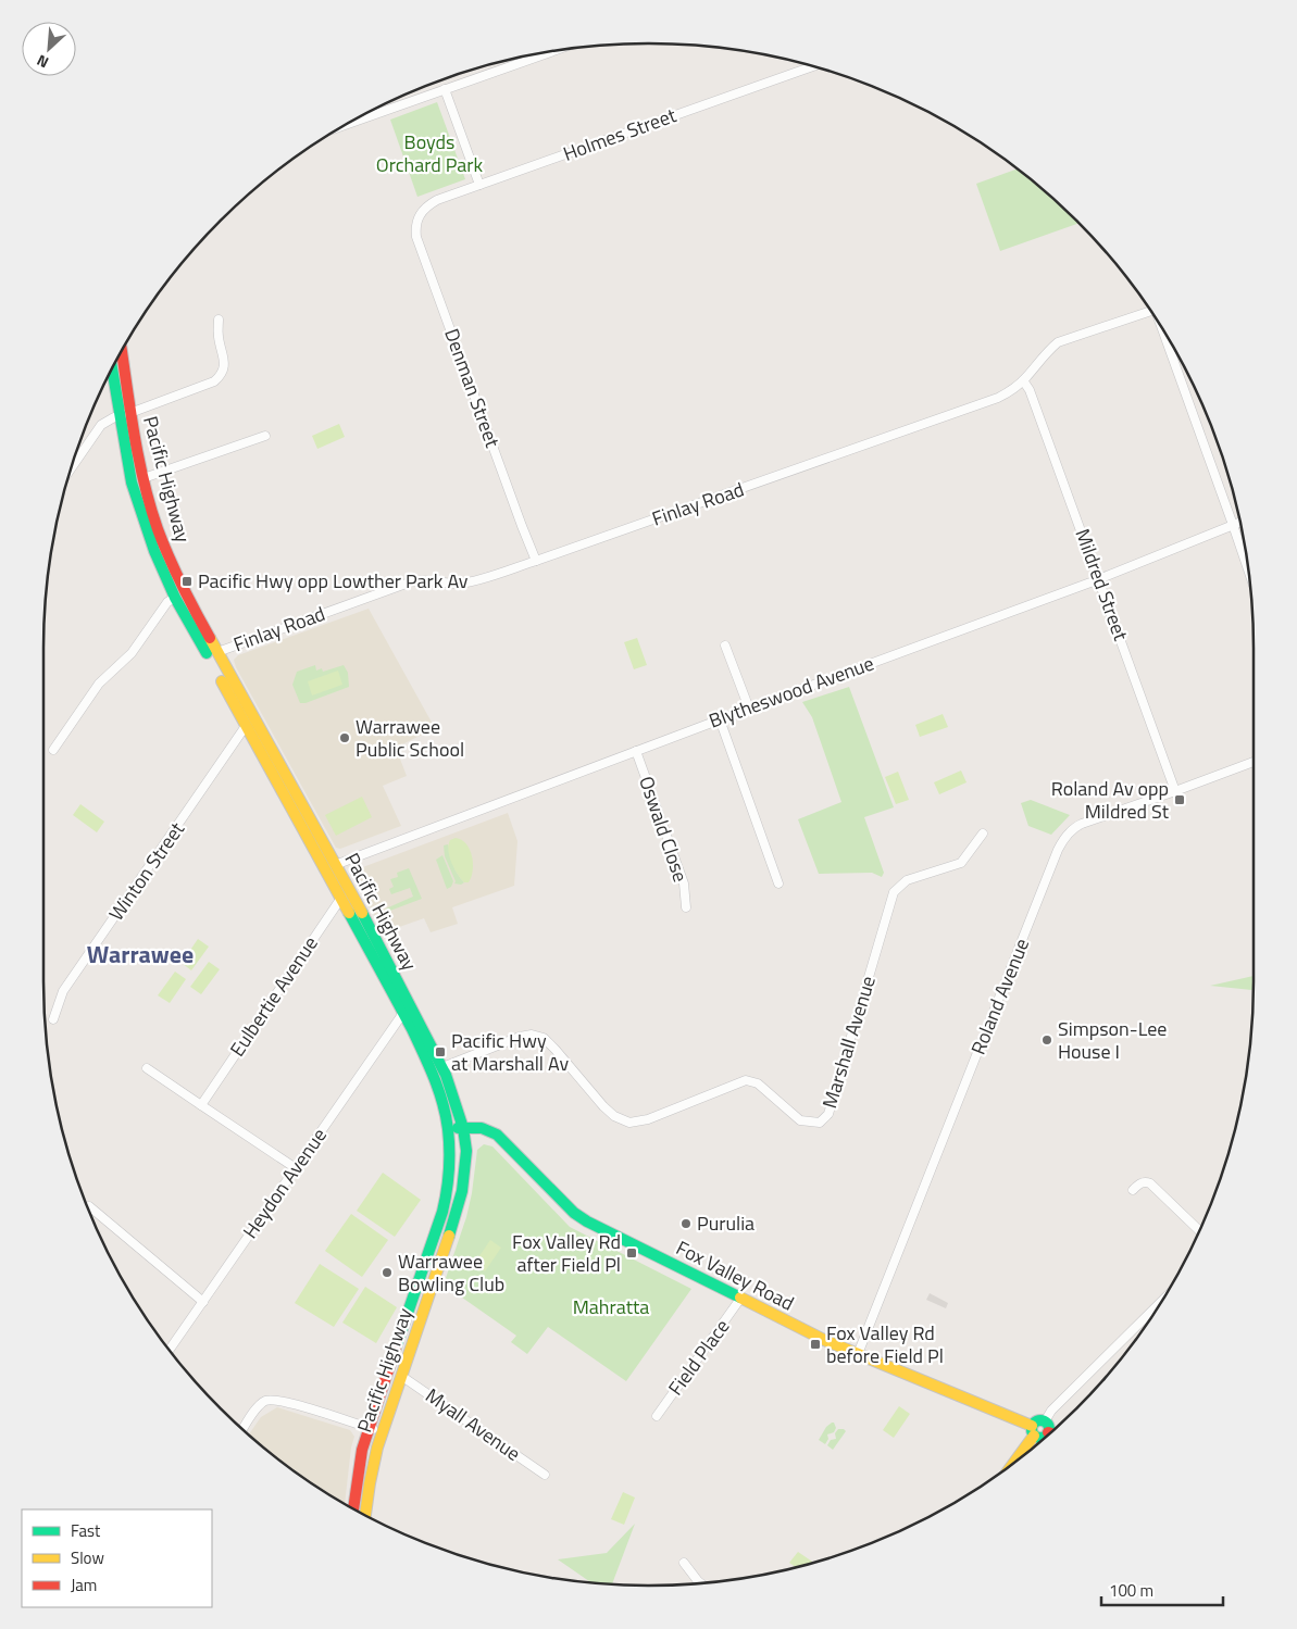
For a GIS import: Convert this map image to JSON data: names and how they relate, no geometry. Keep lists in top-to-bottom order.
{
  "streets": {
    "main road": ["Pacific Highway", "Fox Valley Road"],
    "street": [
      "Holmes Street",
      "Denman Street",
      "Finlay Road",
      "Mildred Street",
      "Blytheswood Avenue",
      "Oswald Close",
      "Winton Street",
      "Eulbertie Avenue",
      "Roland Avenue",
      "Marshall Avenue",
      "Heydon Avenue",
      "Field Place",
      "Myall Avenue"
    ]
  },
  "crossings": [
    ["Holmes Street", "Denman Street"],
    ["Denman Street", "Finlay Road"],
    ["Pacific Highway", "Finlay Road"],
    ["Pacific Highway", "Blytheswood Avenue"],
    ["Pacific Highway", "Winton Street"],
    ["Pacific Highway", "Eulbertie Avenue"],
    ["Pacific Highway", "Marshall Avenue"],
    ["Pacific Highway", "Heydon Avenue"],
    ["Pacific Highway", "Fox Valley Road"],
    ["Pacific Highway", "Myall Avenue"],
    ["Finlay Road", "Mildred Street"],
    ["Mildred Street", "Blytheswood Avenue"],
    ["Mildred Street", "Roland Avenue"],
    ["Blytheswood Avenue", "Oswald Close"],
    ["Roland Avenue", "Fox Valley Road"],
    ["Fox Valley Road", "Field Place"]
  ],
  "districts": ["Warrawee"],
  "parks": ["Boyds Orchard Park", "Mahratta"],
  "places": {
    "transit": [
      "Pacific Hwy opp Lowther Park Av",
      "Roland Av opp Mildred St",
      "Pacific Hwy at Marshall Av",
      "Fox Valley Rd after Field Pl",
      "Fox Valley Rd before Field Pl"
    ],
    "other": [
      "Warrawee Public School",
      "Simpson-Lee House I",
      "Purulia",
      "Warrawee Bowling Club"
    ]
  },
  "legend": ["Fast", "Slow", "Jam"],
  "scale_bar": "100 m",
  "north": "bottom left"
}
